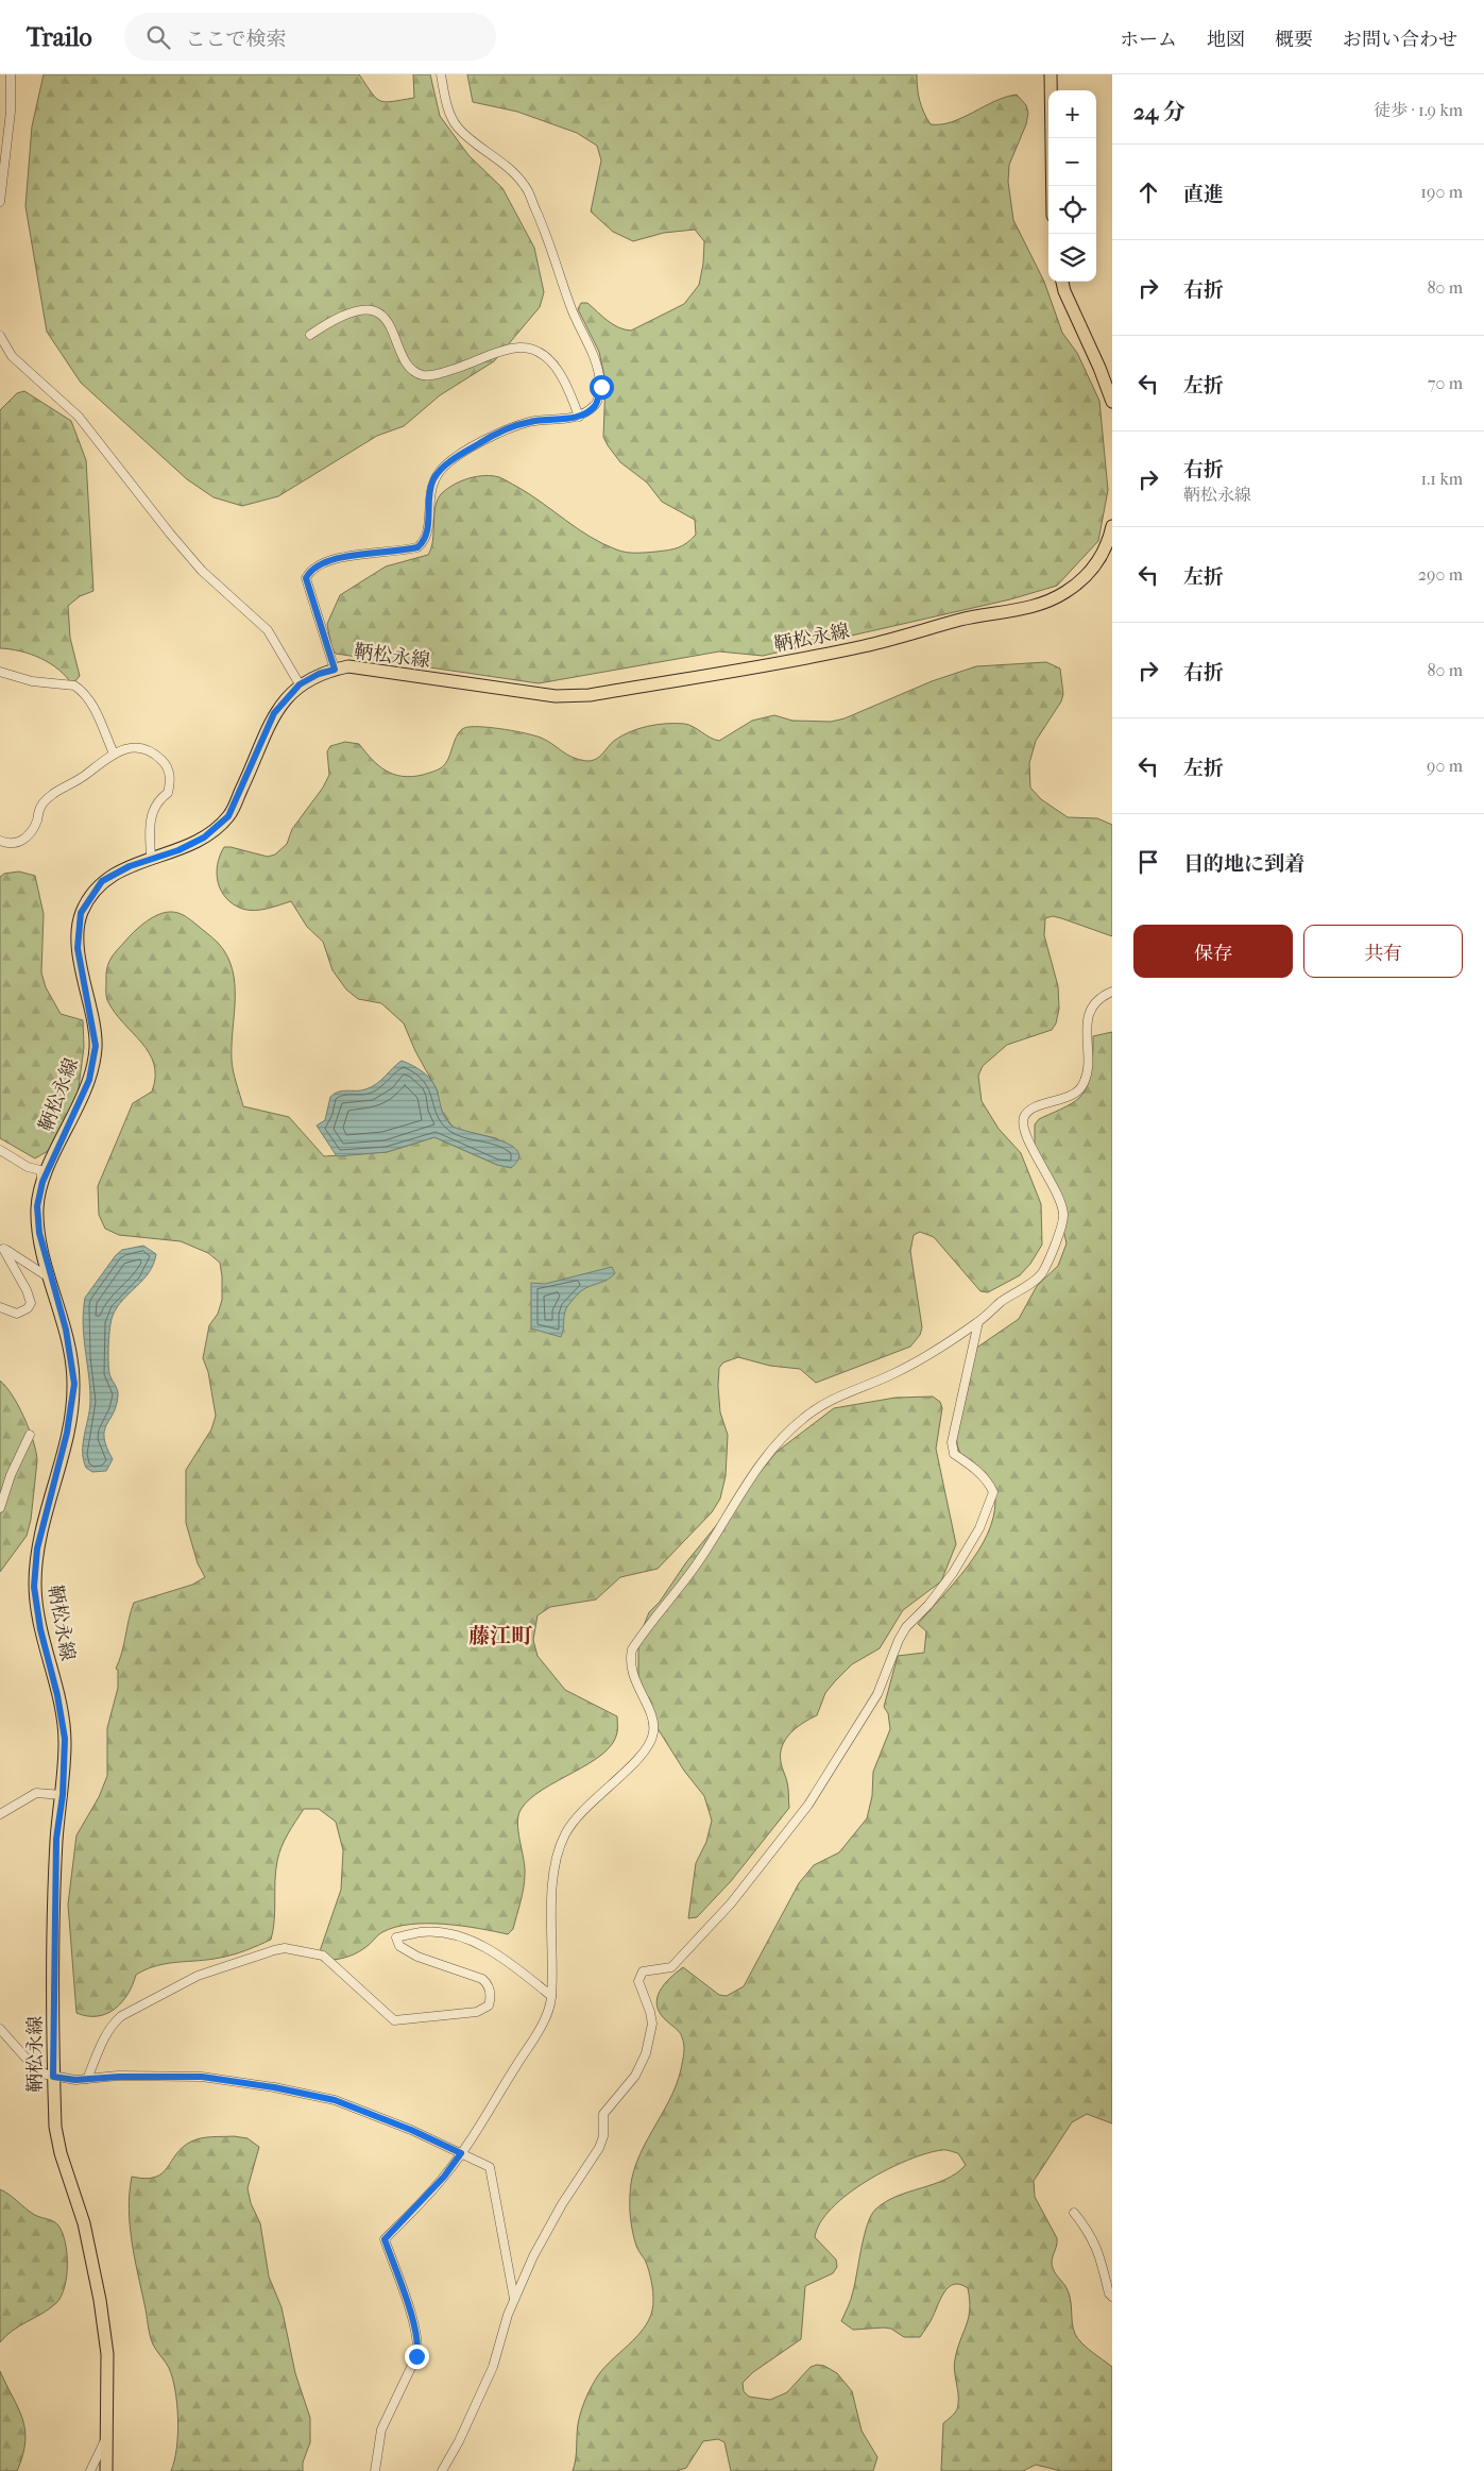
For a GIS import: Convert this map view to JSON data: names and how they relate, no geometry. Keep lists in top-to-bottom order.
{
  "streets": {
    "main road": ["鞆松永線"]
  },
  "districts": ["藤江町"],
  "page": {
    "header": "Trailo",
    "search": "ここで検索",
    "nav": [
      "ホーム",
      "地図",
      "概要",
      "お問い合わせ"
    ],
    "heading": ["24 分", "徒歩 · 1.9 km"],
    "map_buttons": ["+", "−"],
    "list": [
      ["直進", "190 m"],
      ["右折", "80 m"],
      ["左折", "70 m"],
      ["右折", "鞆松永線", "1.1 km"],
      ["左折", "290 m"],
      ["右折", "80 m"],
      ["左折", "90 m"],
      "目的地に到着"
    ],
    "buttons": ["保存", "共有"]
  }
}
